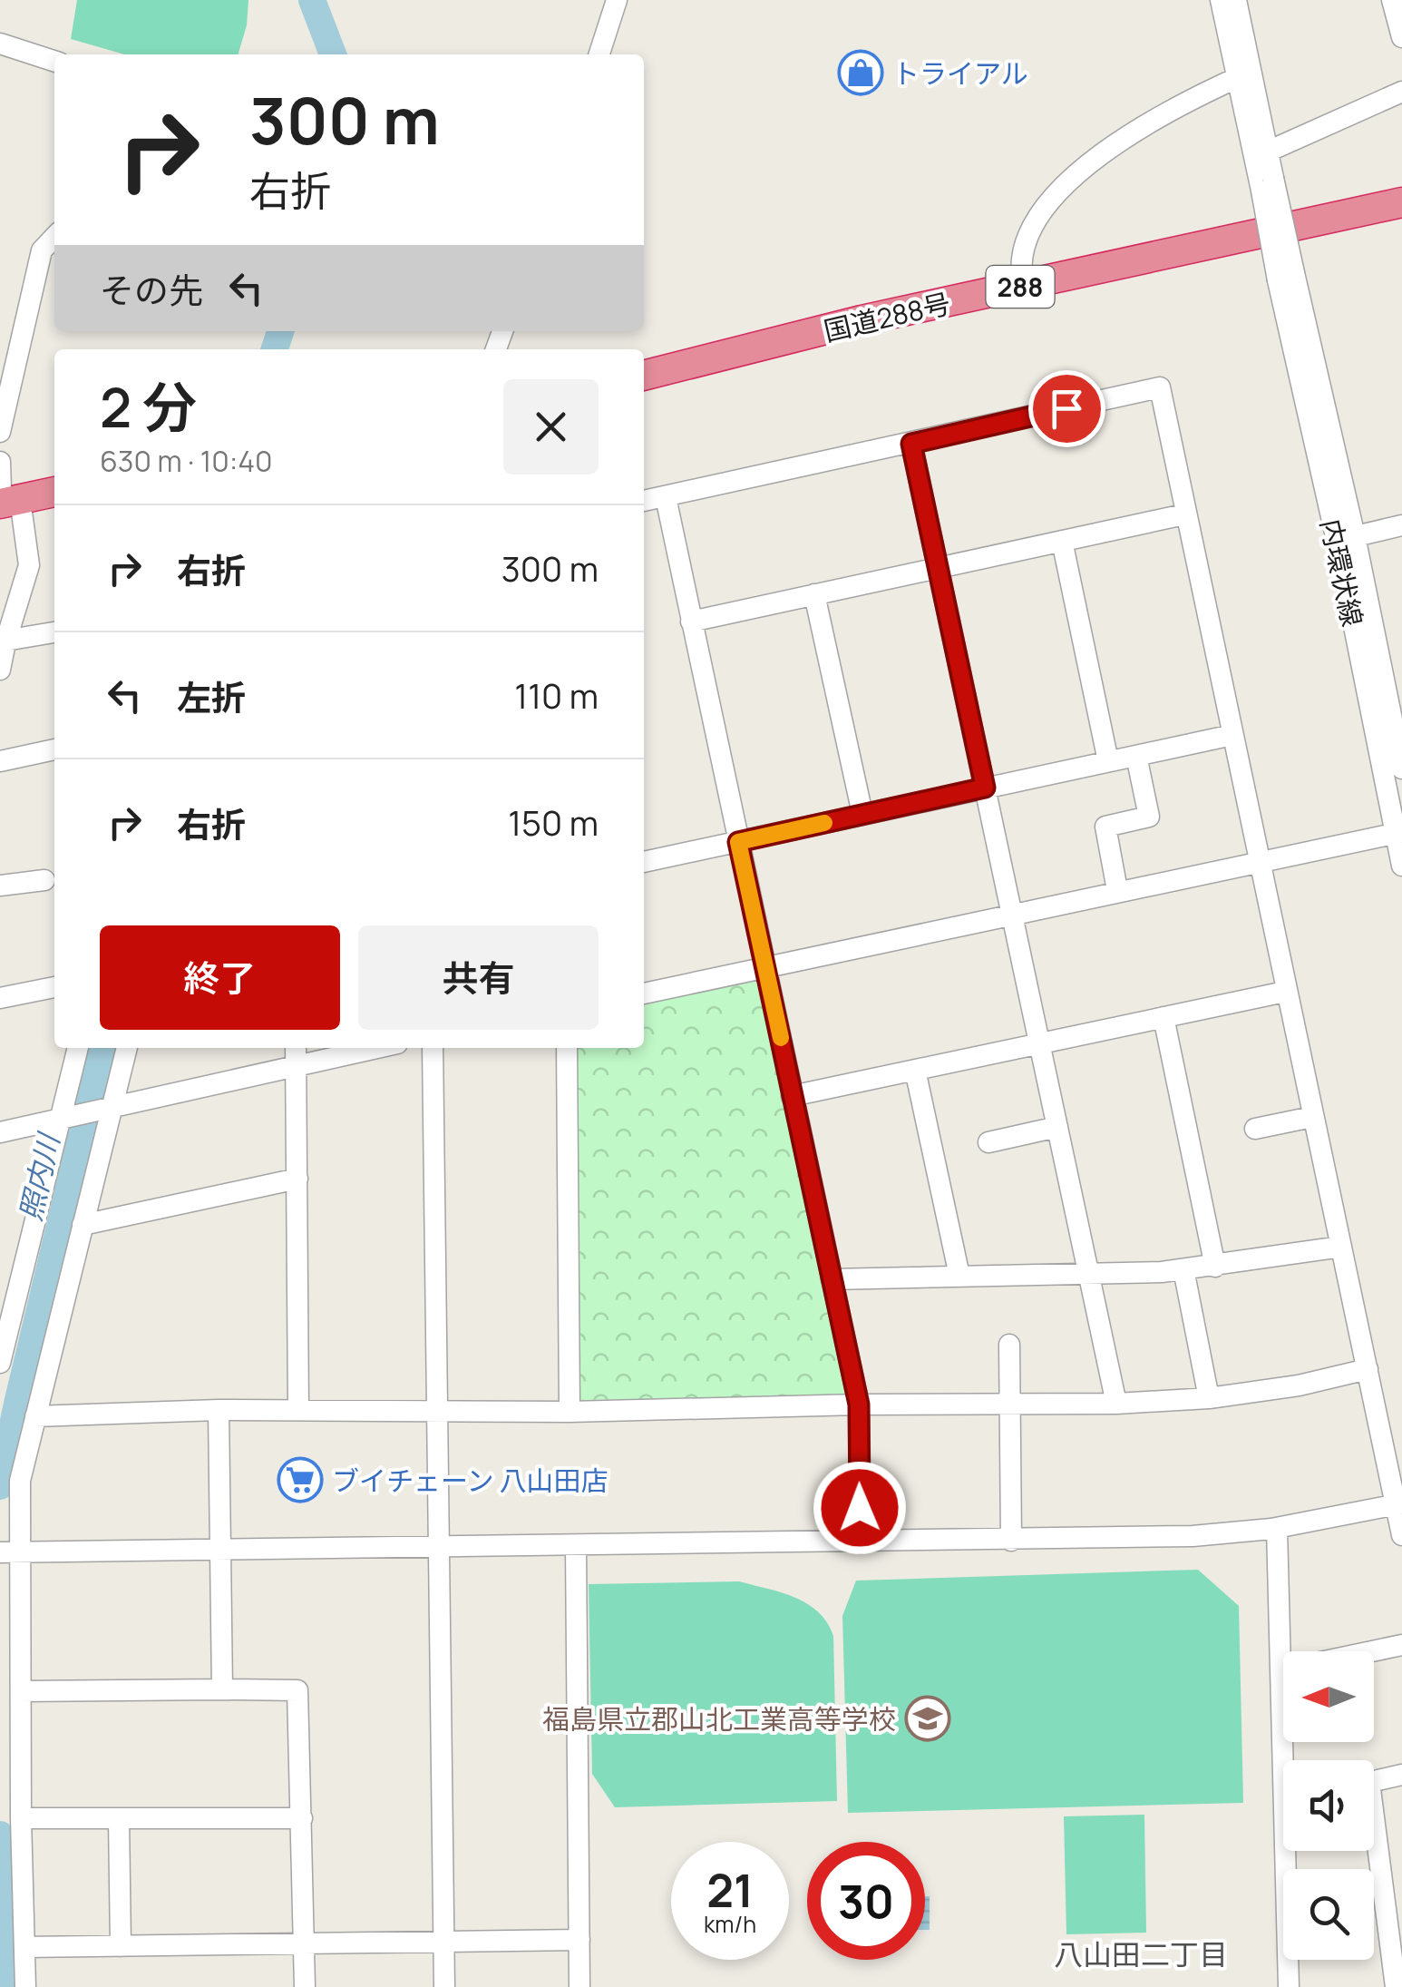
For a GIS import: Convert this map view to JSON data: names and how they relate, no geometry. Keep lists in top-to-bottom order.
{
  "streets": {
    "highway": ["288", "国道288号"],
    "street": ["内環状線"]
  },
  "districts": ["八山田二丁目"],
  "water": ["照内川"],
  "places": {
    "shop": ["トライアル"],
    "supermarket": ["ブイチェーン 八山田店"],
    "school or university": ["福島県立郡山北工業高等学校"]
  },
  "north": "left",
  "page": {
    "turn": ["300 m", "右折"],
    "then": "その先",
    "heading": ["2 分", "630 m · 10:40"],
    "list": [
      {
        "name": "右折",
        "value": "300 m"
      },
      {
        "name": "左折",
        "value": "110 m"
      },
      {
        "name": "右折",
        "value": "150 m"
      }
    ],
    "buttons": ["終了", "共有"],
    "speed": "21 km/h",
    "limit": "30"
  }
}
